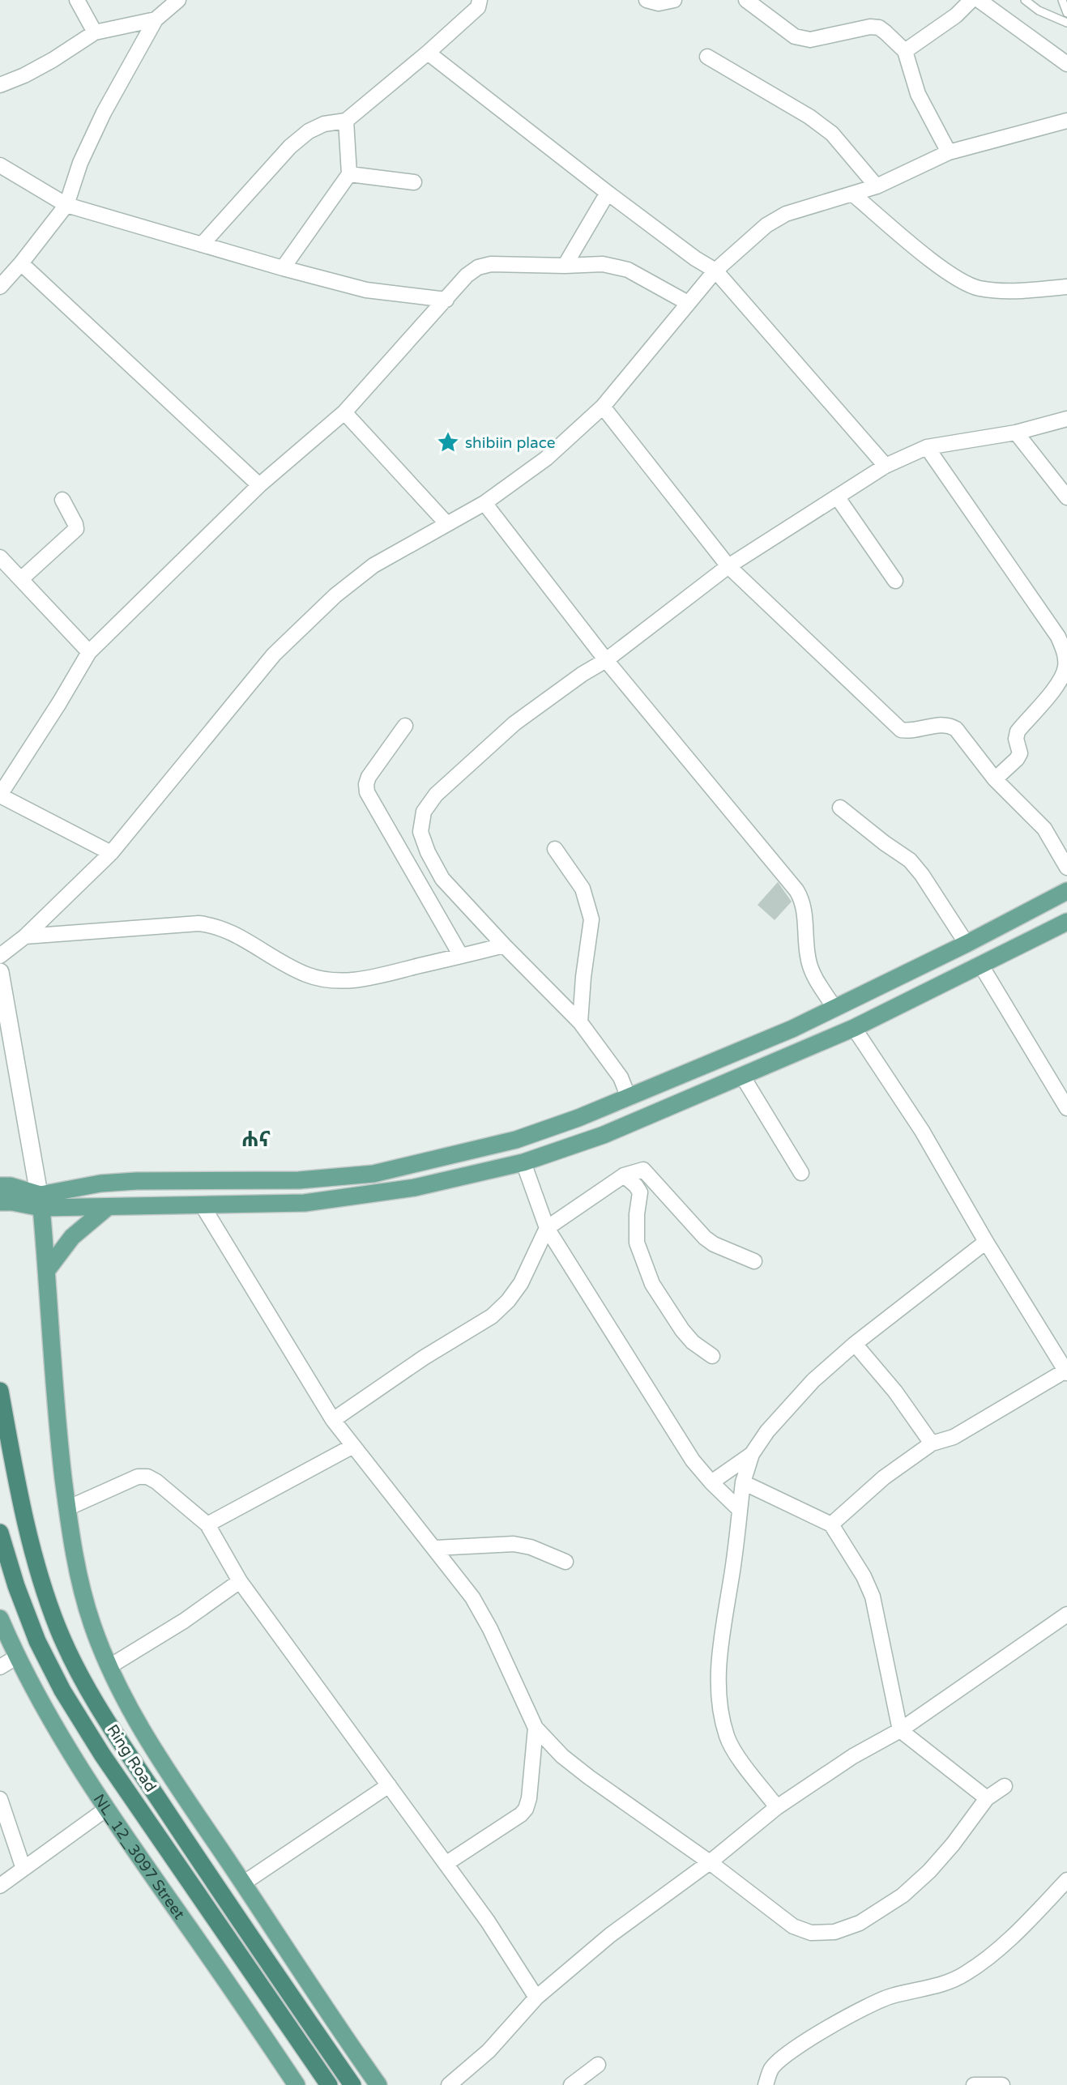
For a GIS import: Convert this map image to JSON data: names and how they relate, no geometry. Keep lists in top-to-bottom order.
{
  "streets": {
    "highway": ["Ring Road"],
    "main road": ["NL_12_3097 Street"]
  },
  "districts": ["ሐና"],
  "places": {
    "place": ["shibiin place"]
  }
}
